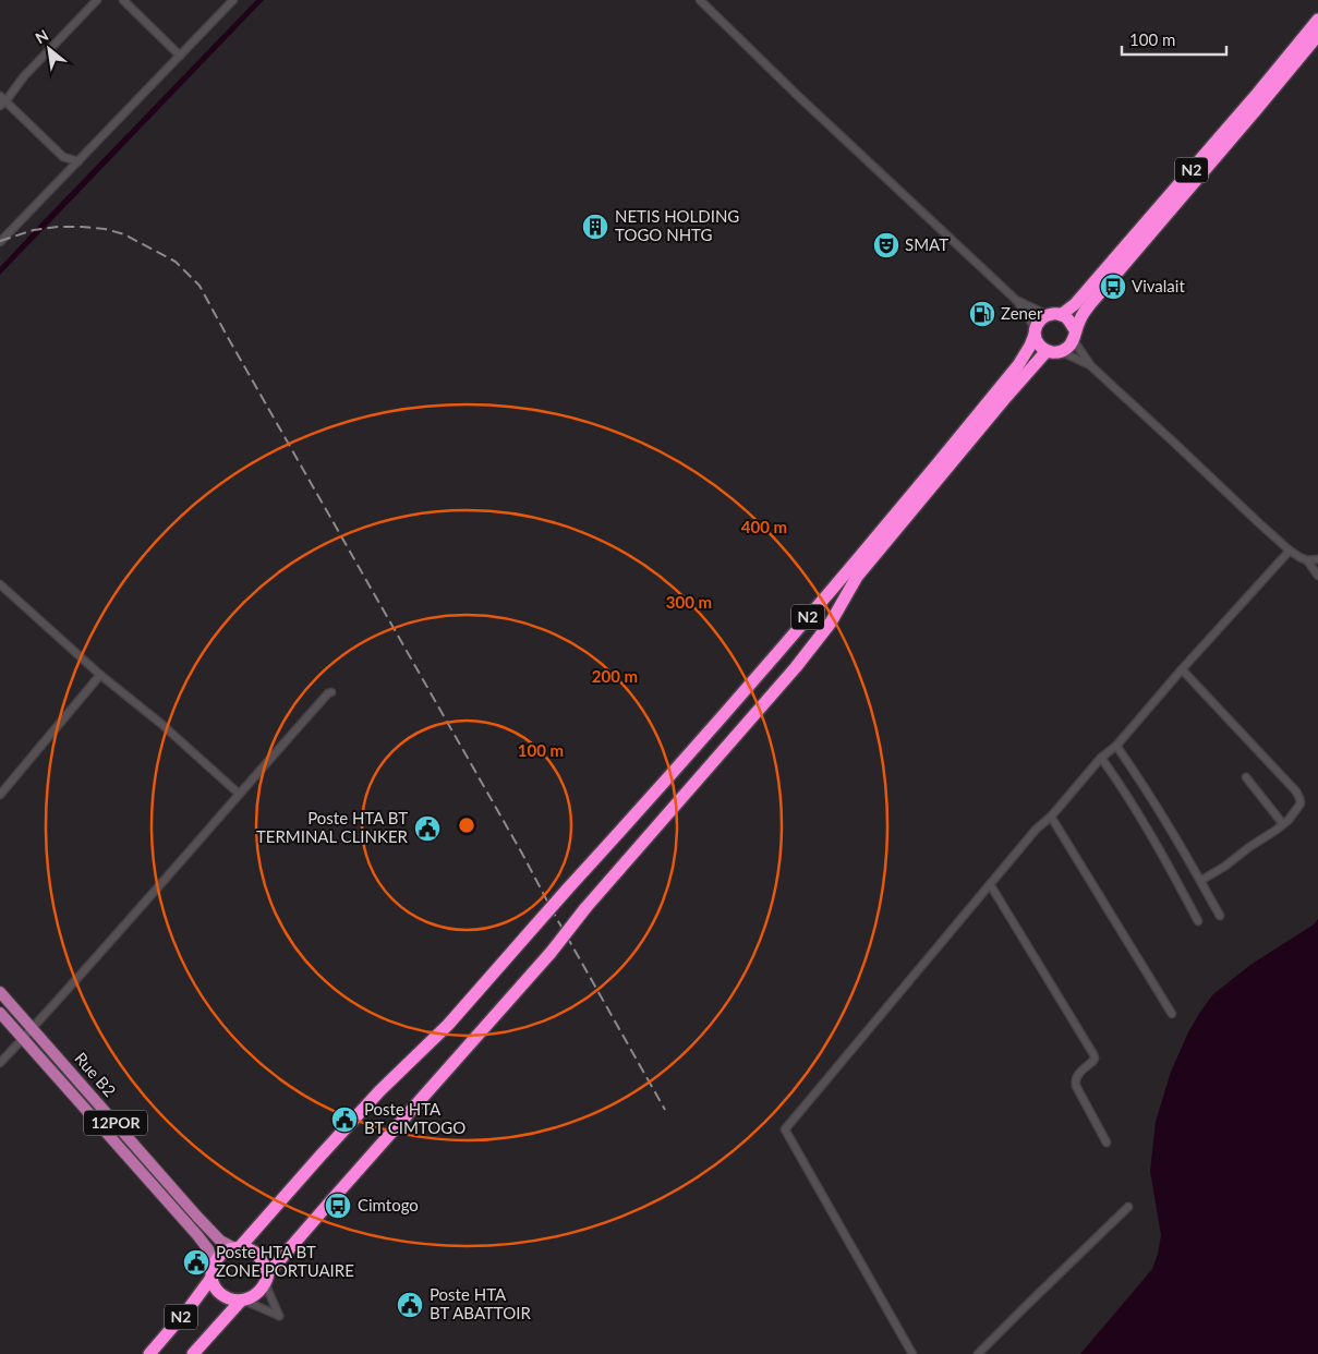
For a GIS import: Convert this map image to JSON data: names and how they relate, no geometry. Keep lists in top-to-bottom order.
{
  "streets": {
    "highway": ["N2"],
    "main road": ["Rue B2", "12POR"]
  },
  "crossings": [
    ["N2", "Rue B2"]
  ],
  "places": {
    "building": ["NETIS HOLDING TOGO NHTG"],
    "theatre": ["SMAT"],
    "bus stop": ["Vivalait", "Cimtogo"],
    "fuel station": ["Zener"],
    "public building": [
      "Poste HTA BT TERMINAL CLINKER",
      "Poste HTA BT CIMTOGO",
      "Poste HTA BT ZONE PORTUAIRE",
      "Poste HTA BT ABATTOIR"
    ]
  },
  "scale_bar": "100 m",
  "north": "top left",
  "rings": [
    "400 m",
    "300 m",
    "200 m",
    "100 m"
  ]
}
